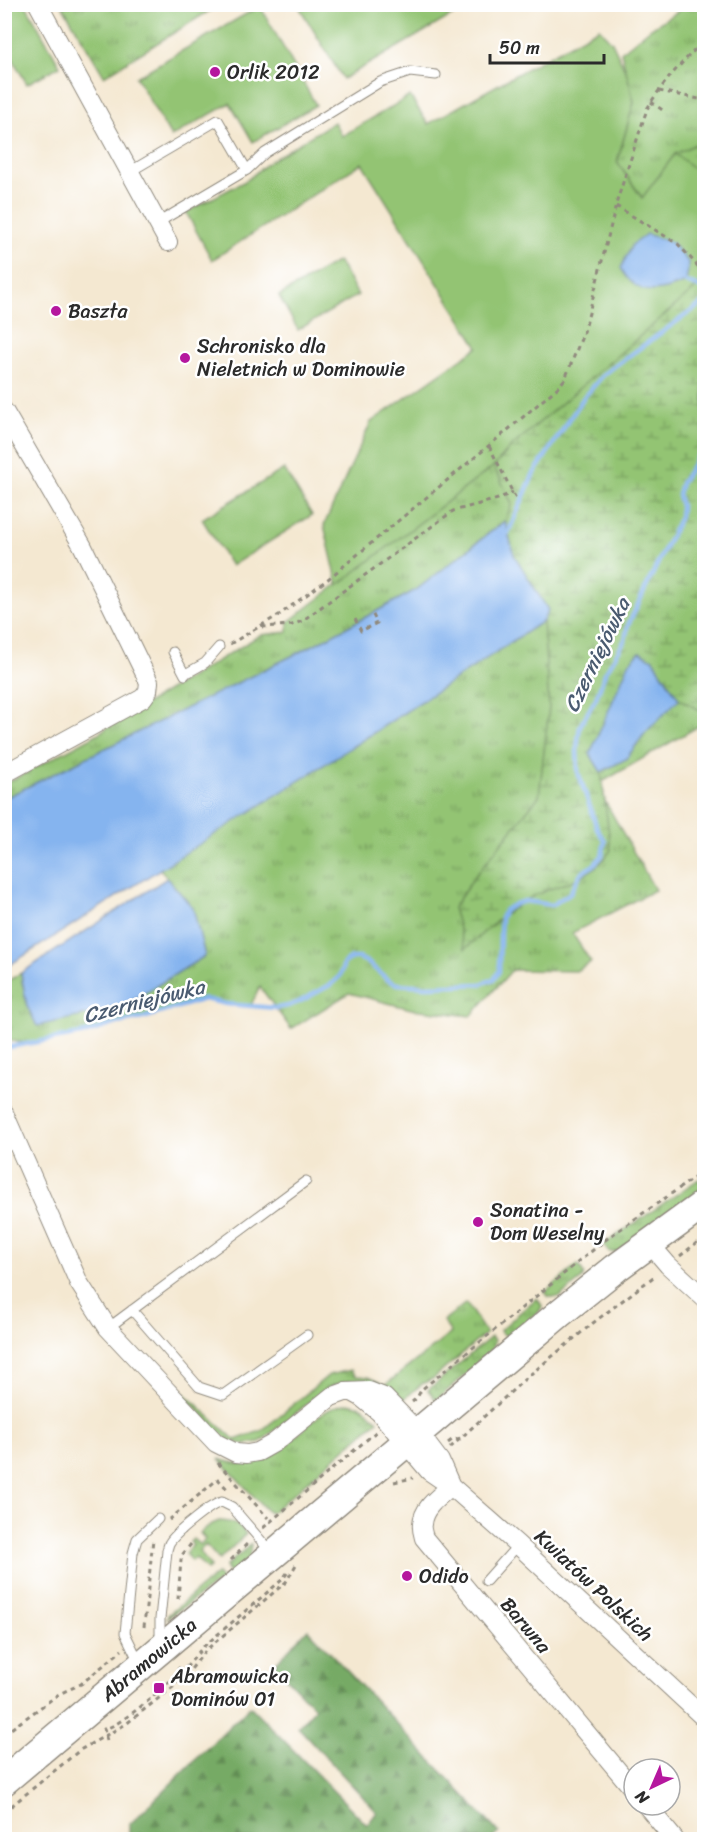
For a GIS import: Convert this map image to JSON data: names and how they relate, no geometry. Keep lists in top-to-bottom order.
{
  "streets": {
    "main road": ["Abramowicka"],
    "street": ["Kwiatów Polskich", "Barwna"]
  },
  "crossings": [
    ["Kwiatów Polskich", "Barwna"],
    ["Kwiatów Polskich", "Abramowicka"]
  ],
  "water": ["Czerniejówka"],
  "places": {
    "other": [
      "Orlik 2012",
      "Baszta",
      "Schronisko dla Nieletnich w Dominowie",
      "Sonatina - Dom Weselny",
      "Odido"
    ],
    "transit": ["Abramowicka Dominów 01"]
  },
  "scale_bar": "50 m",
  "north": "bottom left"
}
